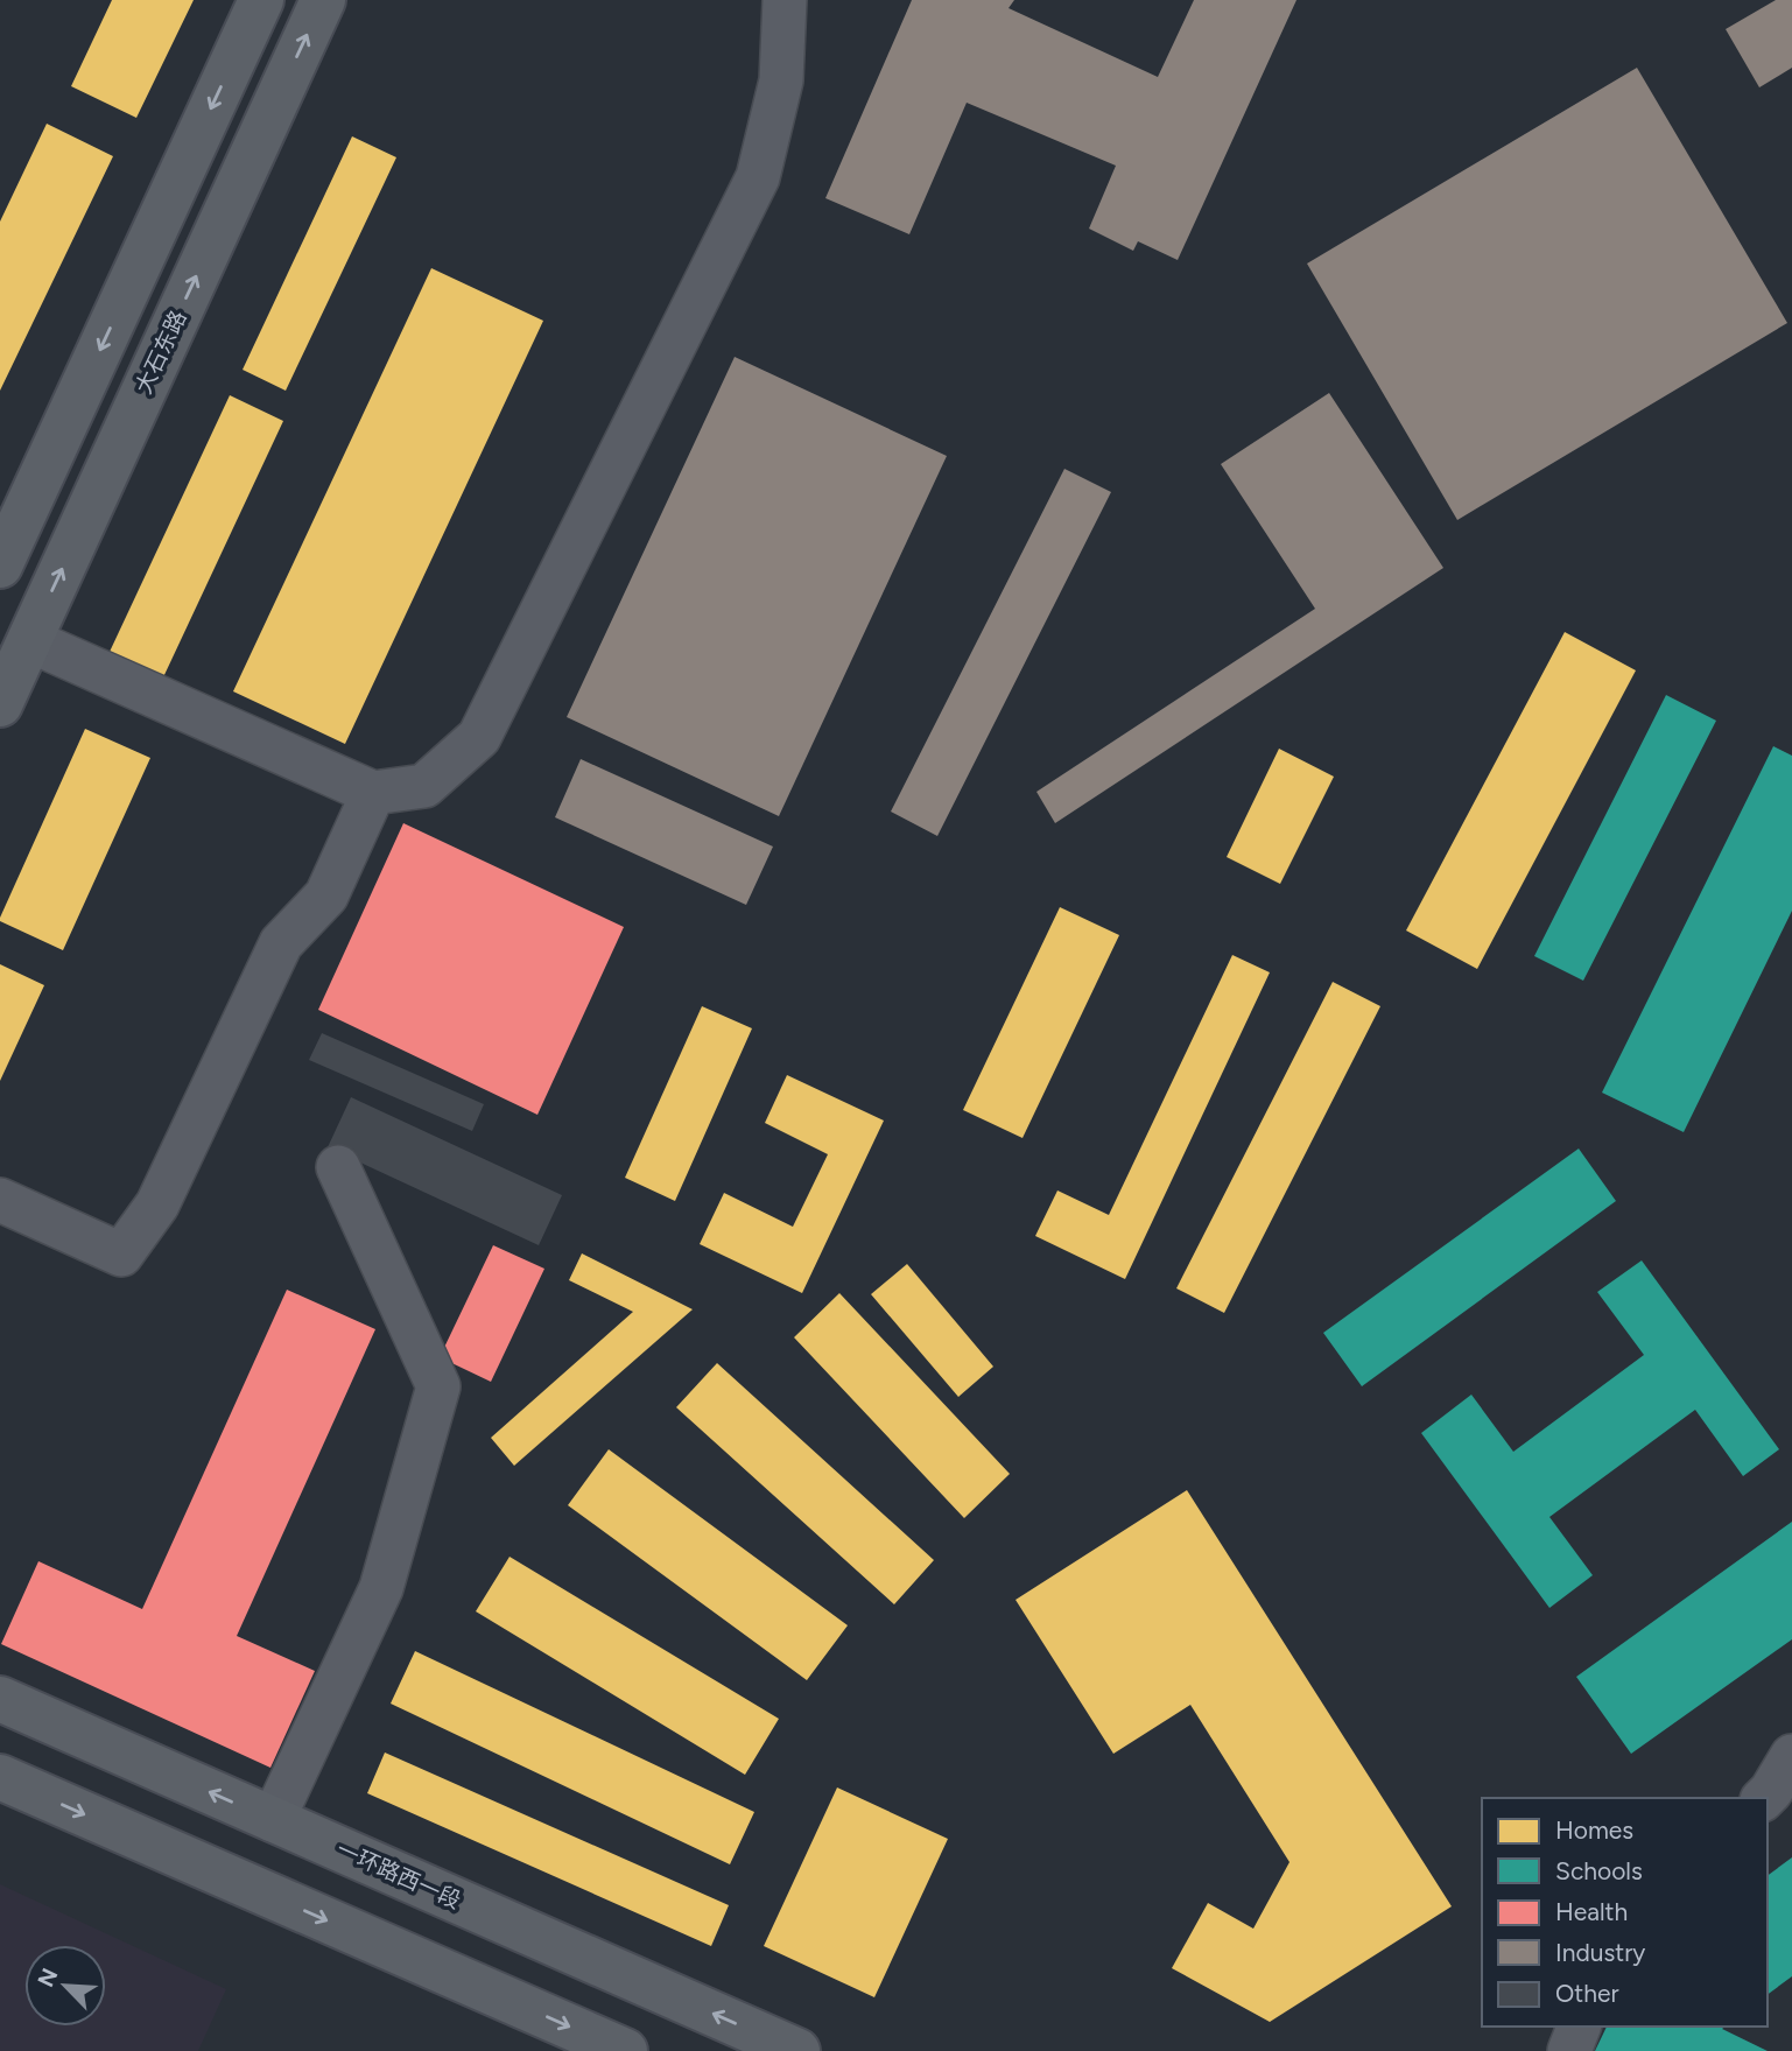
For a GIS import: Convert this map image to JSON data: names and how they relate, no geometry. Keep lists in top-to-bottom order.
{
  "streets": {
    "main road": ["大石东路", "一环路西一段"]
  },
  "legend": [
    "Homes",
    "Schools",
    "Health",
    "Industry",
    "Other"
  ],
  "north": "top left"
}
